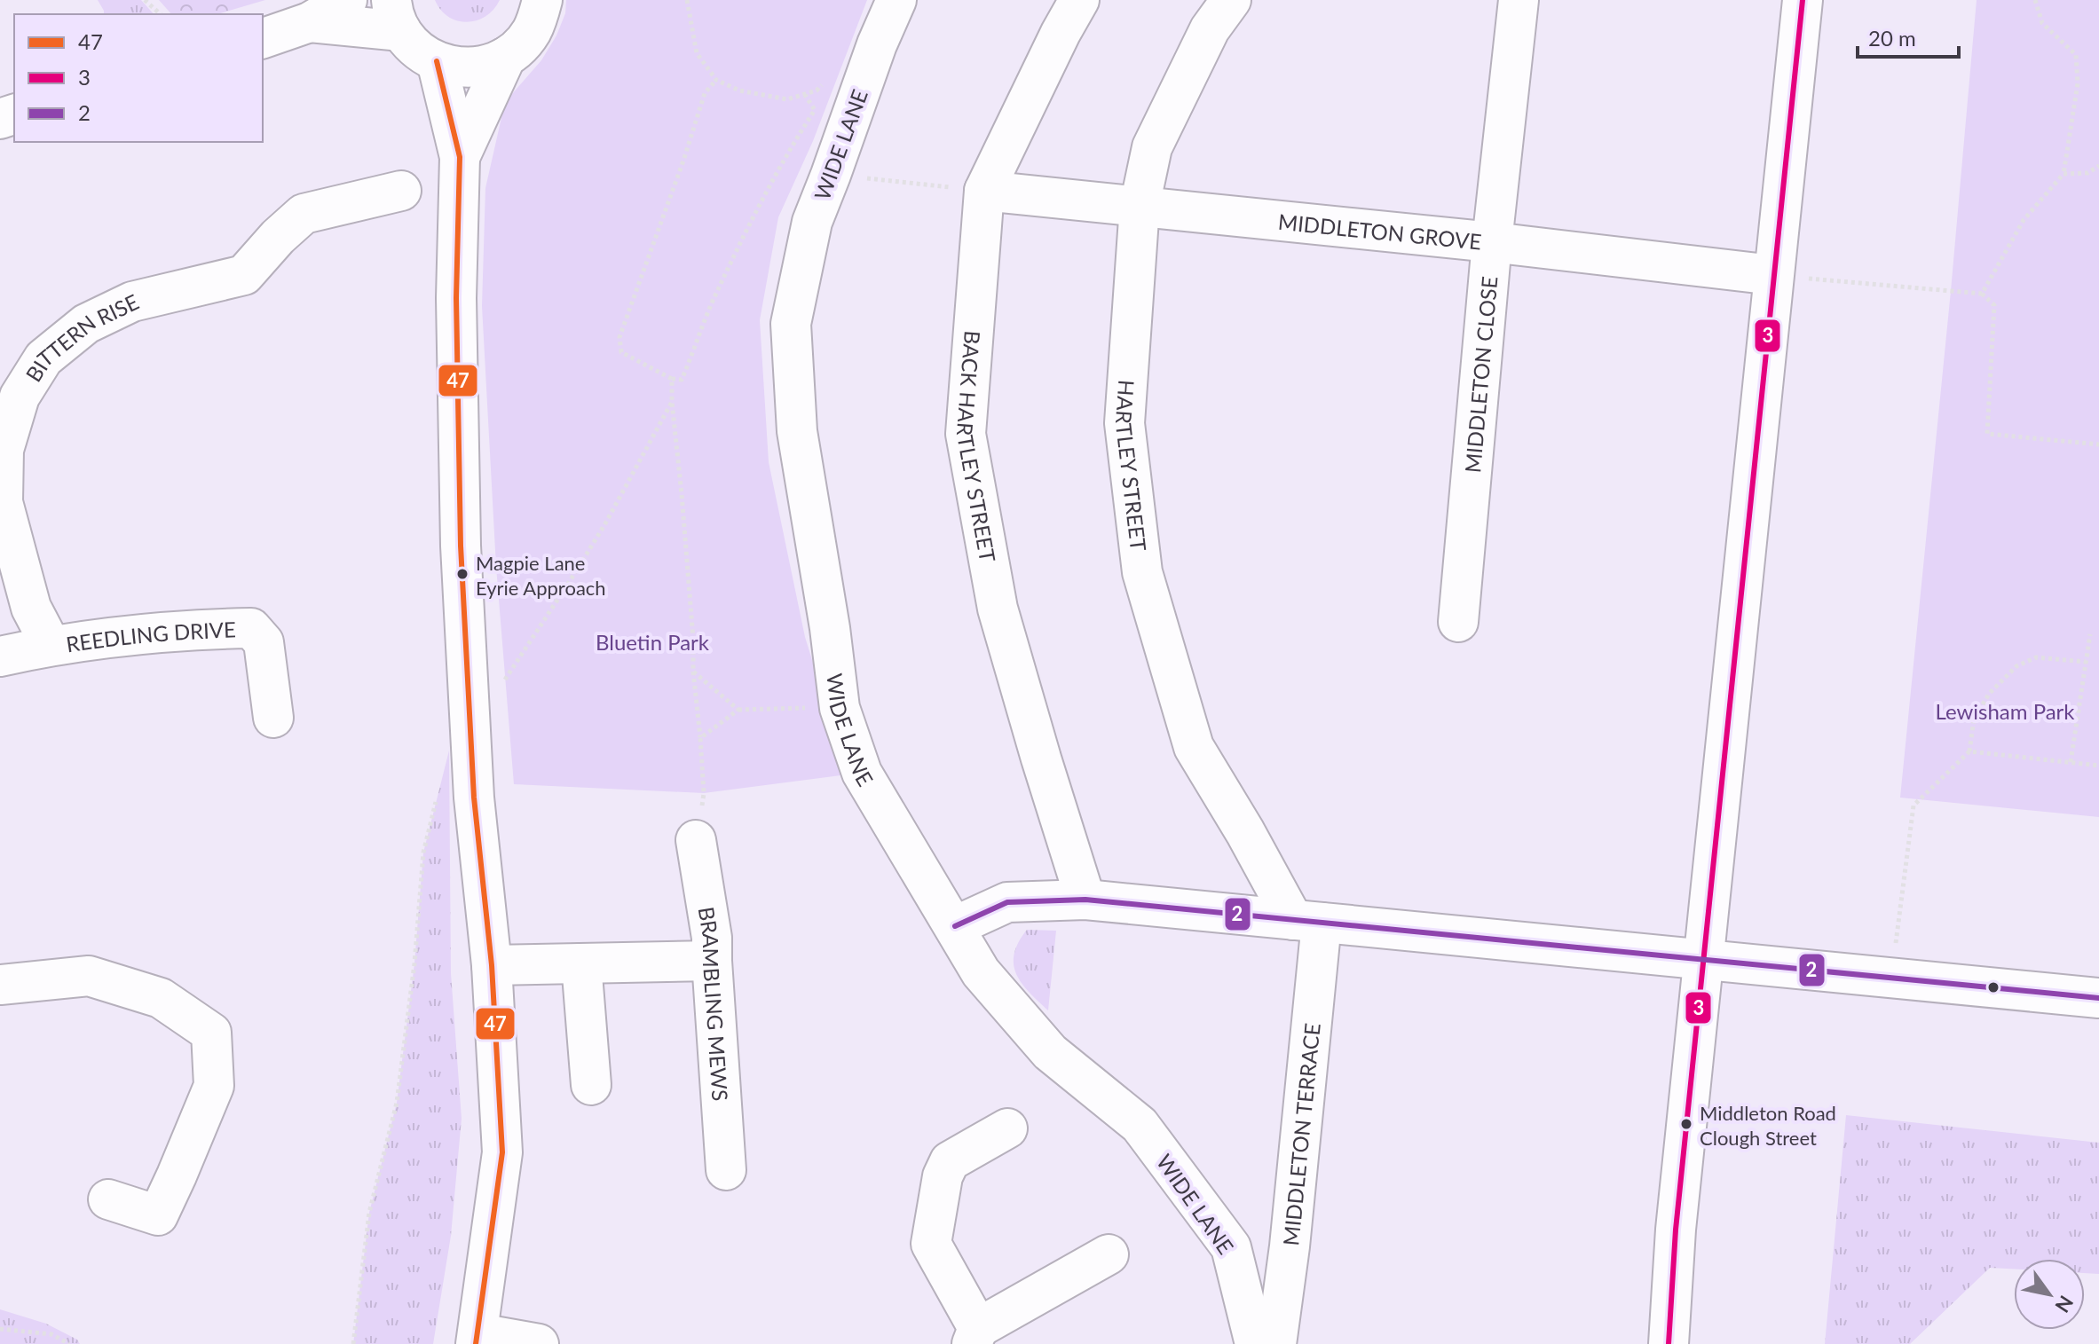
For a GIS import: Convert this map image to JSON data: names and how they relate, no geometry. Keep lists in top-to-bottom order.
{
  "streets": {
    "street": [
      "WIDE LANE",
      "MIDDLETON GROVE",
      "BITTERN RISE",
      "MIDDLETON CLOSE",
      "BACK HARTLEY STREET",
      "HARTLEY STREET",
      "REEDLING DRIVE",
      "BRAMBLING MEWS",
      "MIDDLETON TERRACE"
    ]
  },
  "crossings": [
    ["MIDDLETON GROVE", "MIDDLETON CLOSE"],
    ["MIDDLETON GROVE", "BACK HARTLEY STREET"],
    ["MIDDLETON GROVE", "HARTLEY STREET"],
    ["BITTERN RISE", "REEDLING DRIVE"],
    ["HARTLEY STREET", "MIDDLETON TERRACE"]
  ],
  "parks": ["Bluetin Park", "Lewisham Park"],
  "places": ["Magpie Lane Eyrie Approach", "Middleton Road Clough Street"],
  "lines": ["transit line 3", "transit line 47", "transit line 2"],
  "legend": ["47", "3", "2"],
  "scale_bar": "20 m",
  "north": "bottom right"
}
